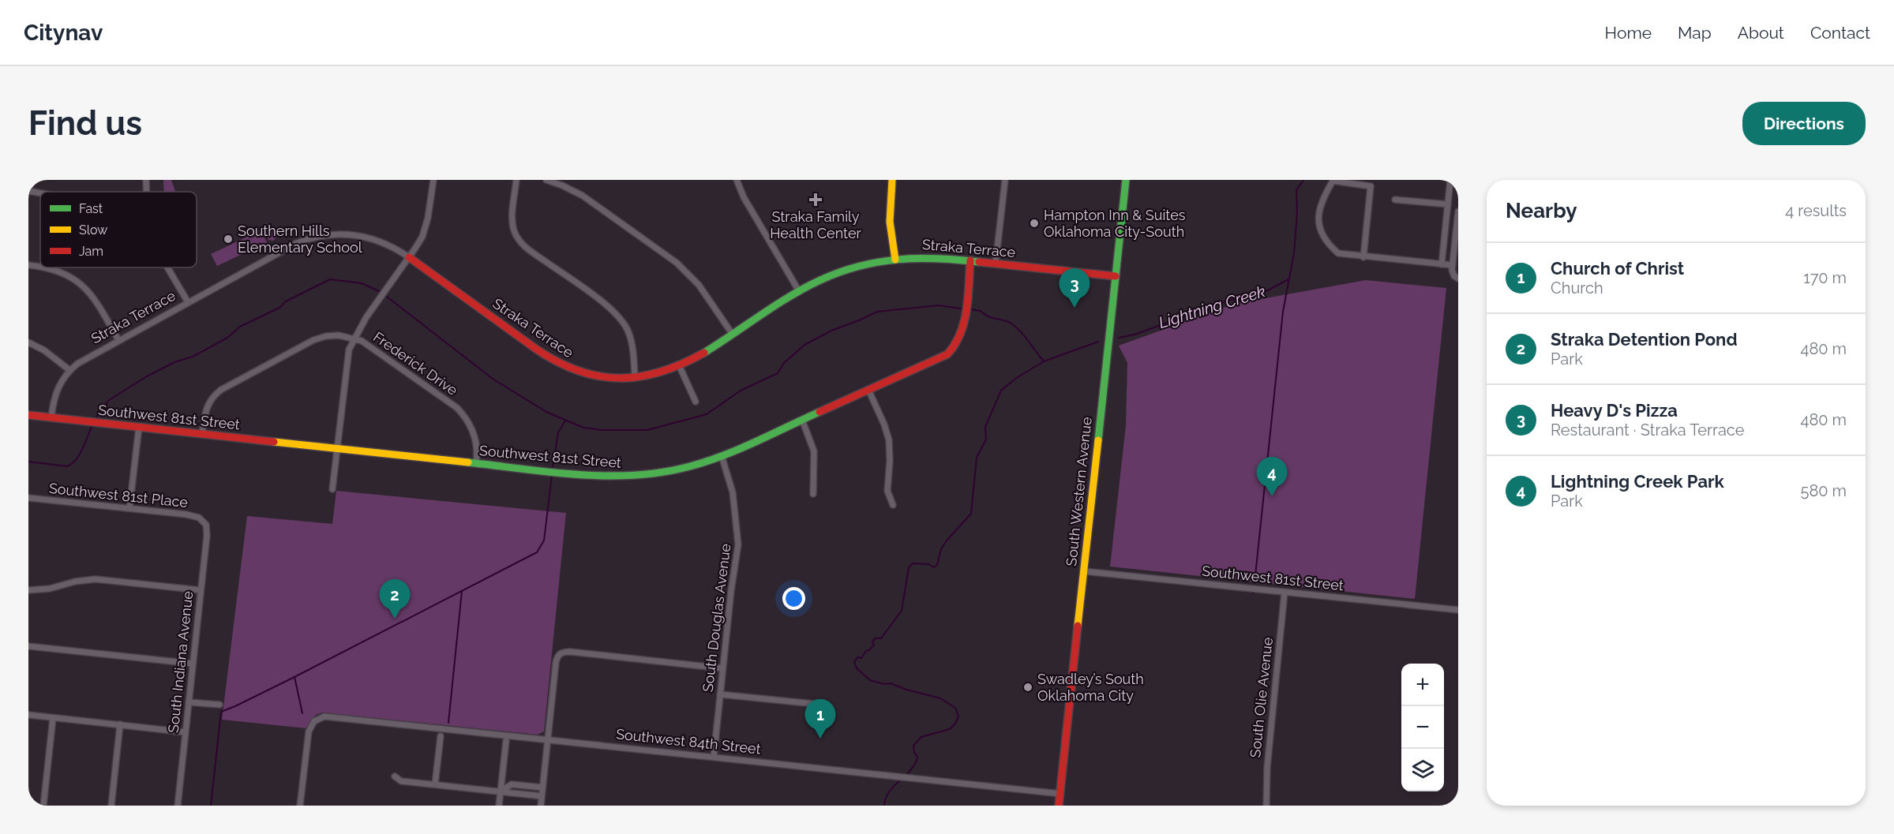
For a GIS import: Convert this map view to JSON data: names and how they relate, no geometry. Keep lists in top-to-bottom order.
{
  "streets": {
    "street": [
      "Straka Terrace",
      "Frederick Drive",
      "Southwest 81st Street",
      "South Western Avenue",
      "Southwest 81st Place",
      "South Douglas Avenue",
      "South Indiana Avenue",
      "South Olie Avenue",
      "Southwest 84th Street"
    ]
  },
  "crossings": [
    ["Straka Terrace", "Southwest 81st Street"],
    ["Straka Terrace", "South Western Avenue"],
    ["Frederick Drive", "Southwest 81st Street"],
    ["Southwest 81st Street", "South Western Avenue"],
    ["Southwest 81st Street", "South Douglas Avenue"],
    ["Southwest 81st Street", "South Olie Avenue"],
    ["South Western Avenue", "Southwest 84th Street"],
    ["Southwest 81st Place", "South Indiana Avenue"],
    ["South Douglas Avenue", "Southwest 84th Street"]
  ],
  "water": ["Lightning Creek"],
  "places": {
    "health": ["Straka Family Health Center"],
    "other": ["Hampton Inn & Suites Oklahoma City-South", "Southern Hills Elementary School", "Swadley’s South Oklahoma City"]
  },
  "legend": ["Fast", "Slow", "Jam"],
  "page": {
    "header": "Citynav",
    "nav": [
      "Home",
      "Map",
      "About",
      "Contact"
    ],
    "buttons": "Directions",
    "title": "Find us",
    "heading": ["Nearby", "4 results"],
    "list": [
      {
        "mark": "1",
        "name": "Church of Christ",
        "note": "Church",
        "value": "170 m"
      },
      {
        "mark": "2",
        "name": "Straka Detention Pond",
        "note": "Park",
        "value": "480 m"
      },
      {
        "mark": "3",
        "name": "Heavy D's Pizza",
        "note": "Restaurant · Straka Terrace",
        "value": "480 m"
      },
      {
        "mark": "4",
        "name": "Lightning Creek Park",
        "note": "Park",
        "value": "580 m"
      }
    ],
    "pins": [
      "3",
      "4",
      "2",
      "1"
    ],
    "map_buttons": ["+", "−"]
  }
}
